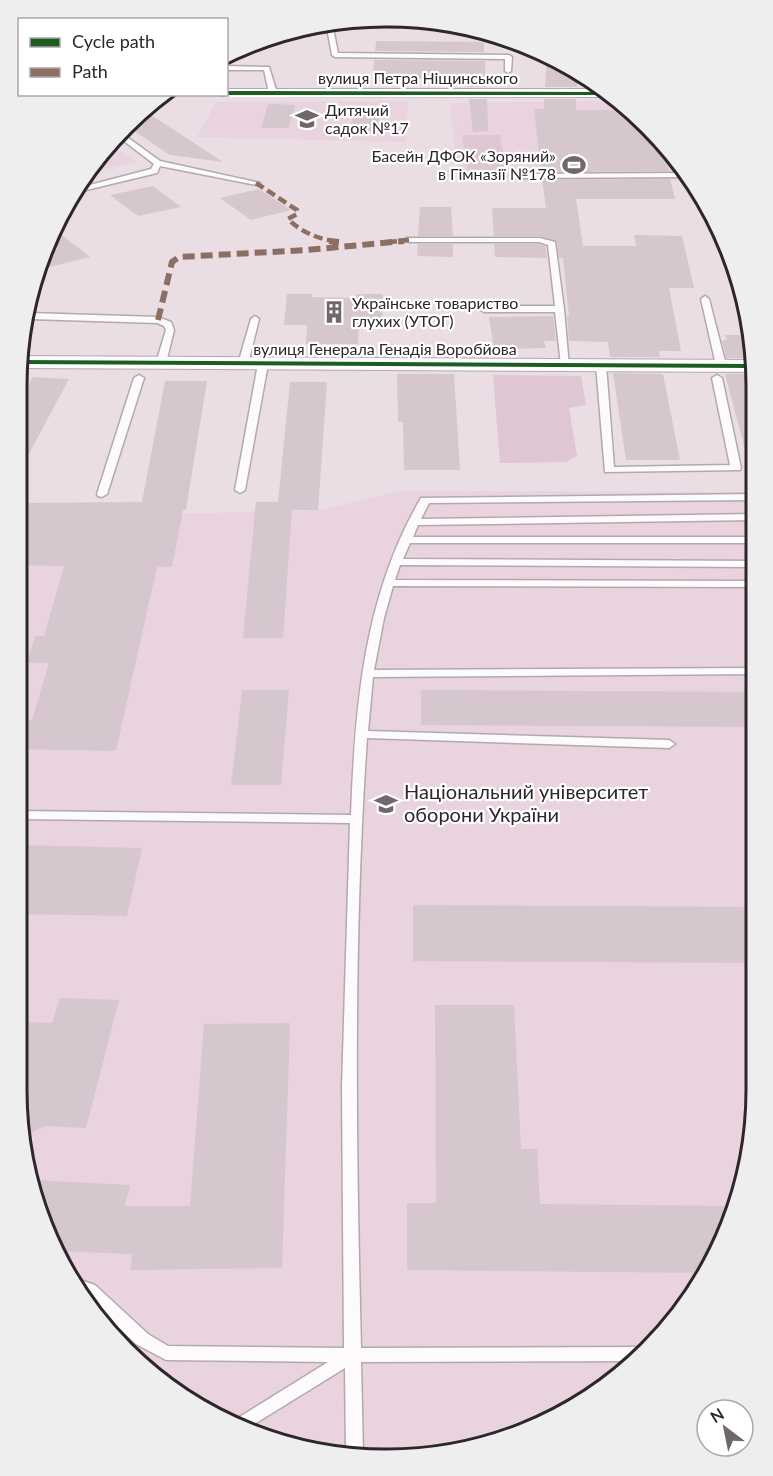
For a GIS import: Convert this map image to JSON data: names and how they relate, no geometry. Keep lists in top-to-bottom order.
{
  "streets": {
    "street": ["вулиця Петра Ніщинського", "вулиця Генерала Генадія Воробйова"]
  },
  "places": {
    "school or university": ["Дитячий садок №17", "Національний університет оборони України"],
    "sports": ["Басейн ДФОК «Зоряний» в Гімназії №178"],
    "building": ["Українське товариство глухих (УТОГ)"]
  },
  "legend": ["Cycle path", "Path"],
  "north": "top left"
}
